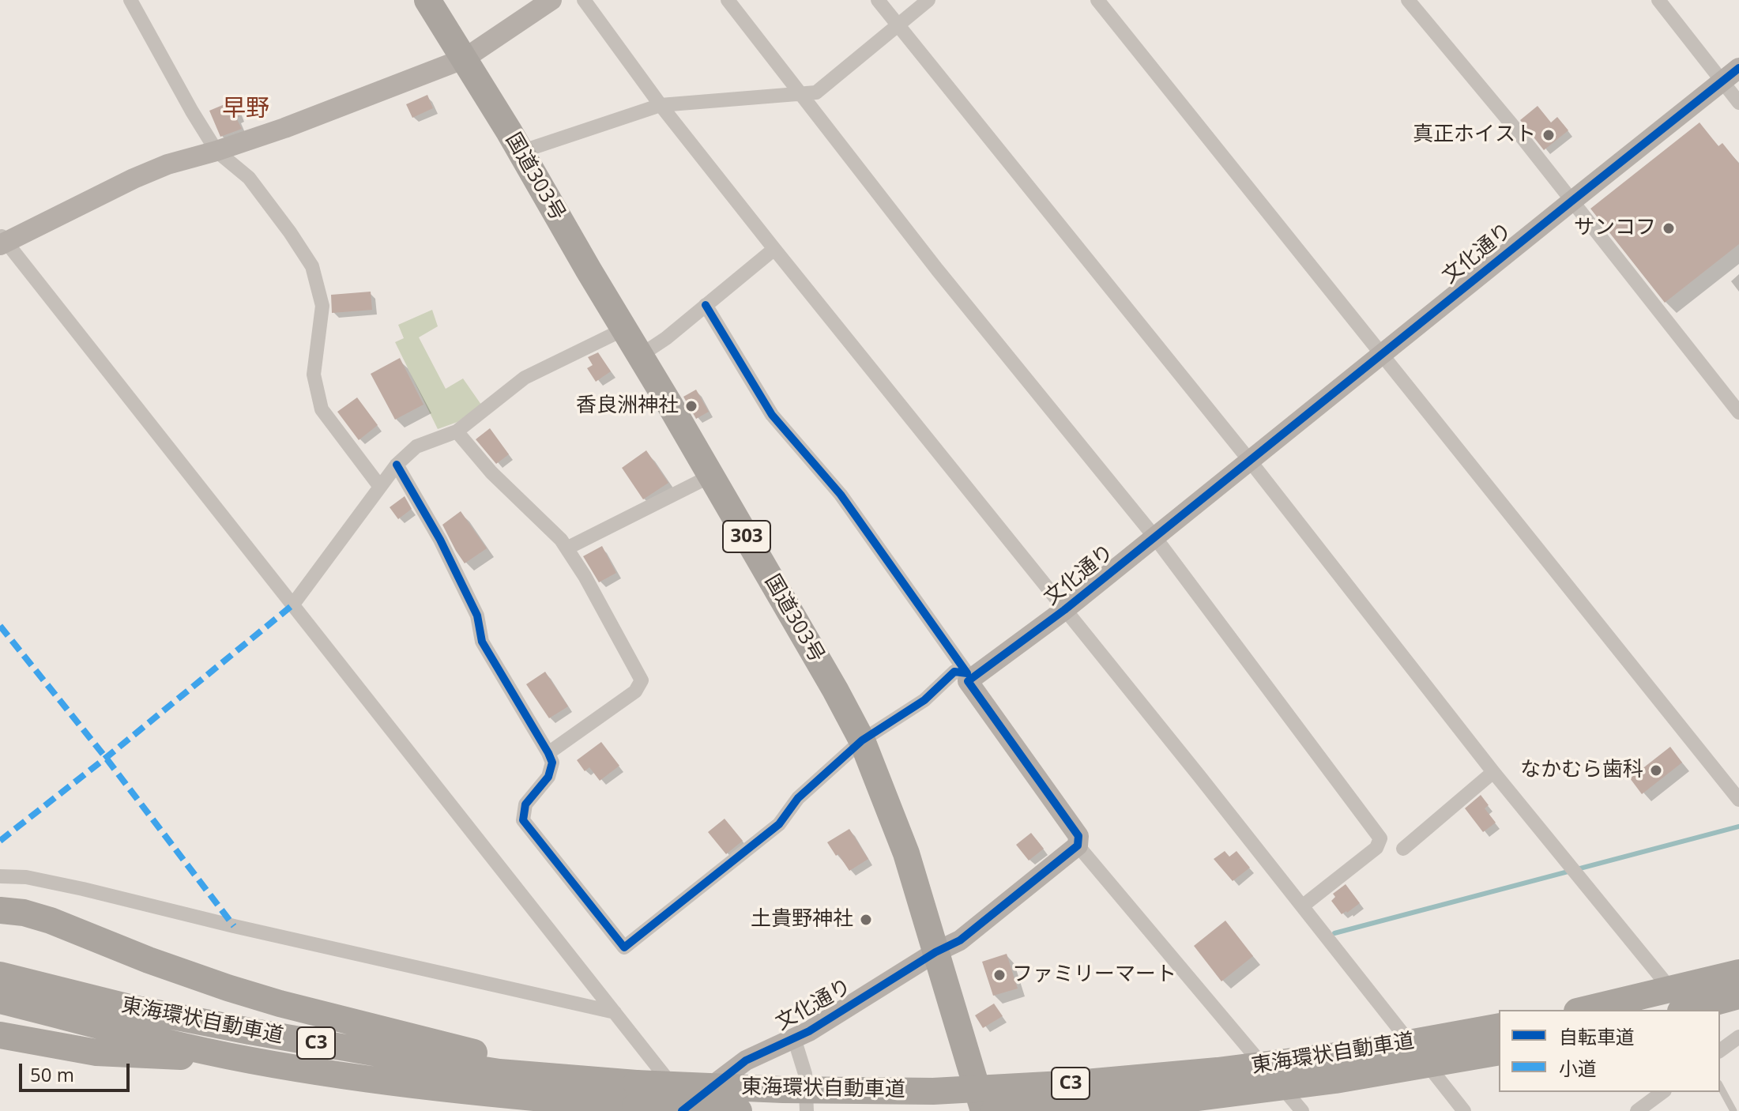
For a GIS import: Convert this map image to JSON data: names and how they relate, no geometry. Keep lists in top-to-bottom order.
{
  "streets": {
    "highway": [
      "国道303号",
      "303",
      "東海環状自動車道",
      "C3"
    ],
    "street": ["文化通り"]
  },
  "crossings": [
    ["国道303号", "文化通り"]
  ],
  "districts": ["早野"],
  "places": [
    "真正ホイスト",
    "サンコフ",
    "香良洲神社",
    "なかむら歯科",
    "土貴野神社",
    "ファミリーマート"
  ],
  "legend": ["自転車道", "小道"],
  "scale_bar": "50 m"
}
